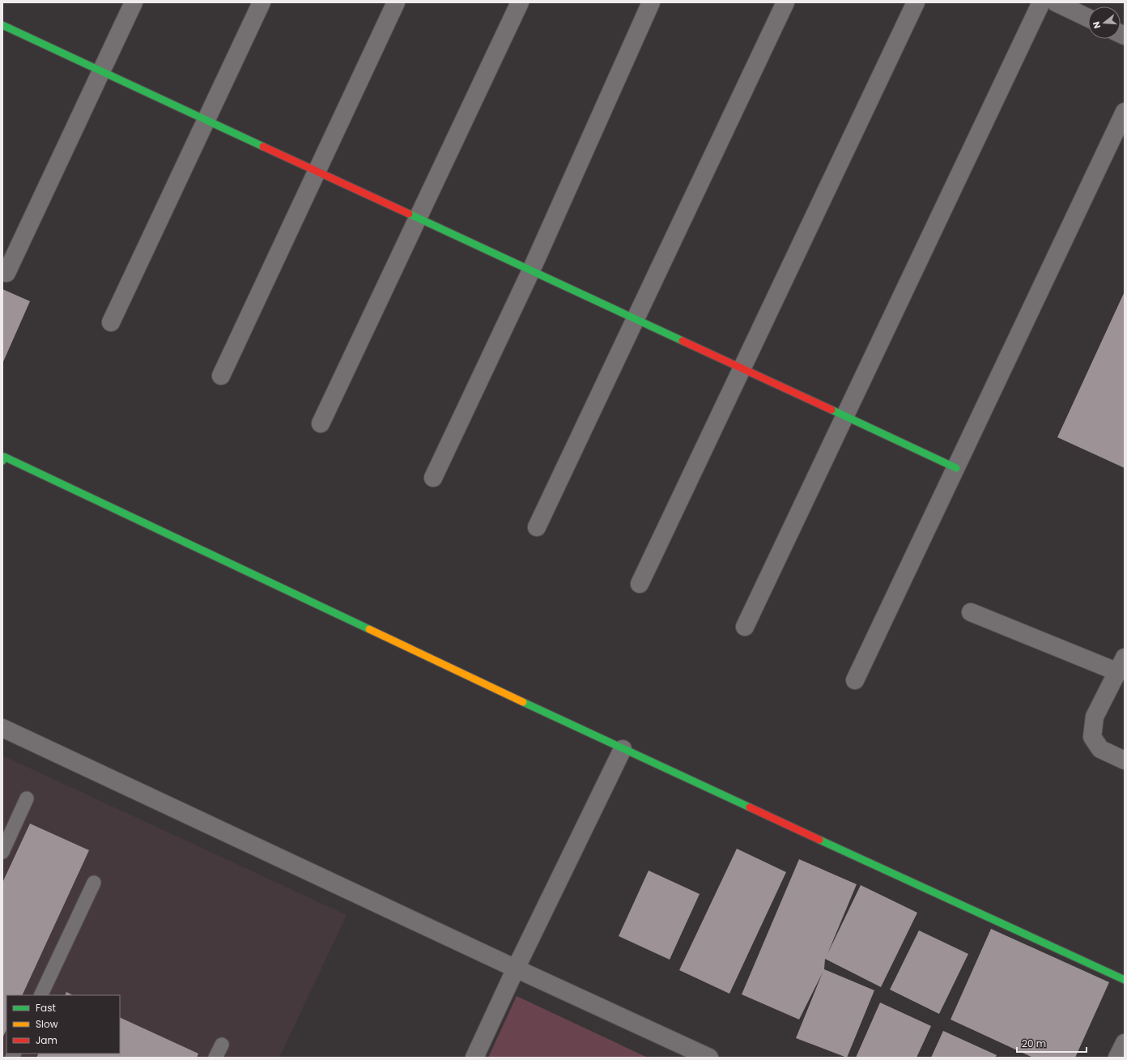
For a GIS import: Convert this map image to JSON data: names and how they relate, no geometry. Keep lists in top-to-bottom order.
{
  "legend": ["Fast", "Slow", "Jam"],
  "scale_bar": "20 m",
  "north": "left"
}
